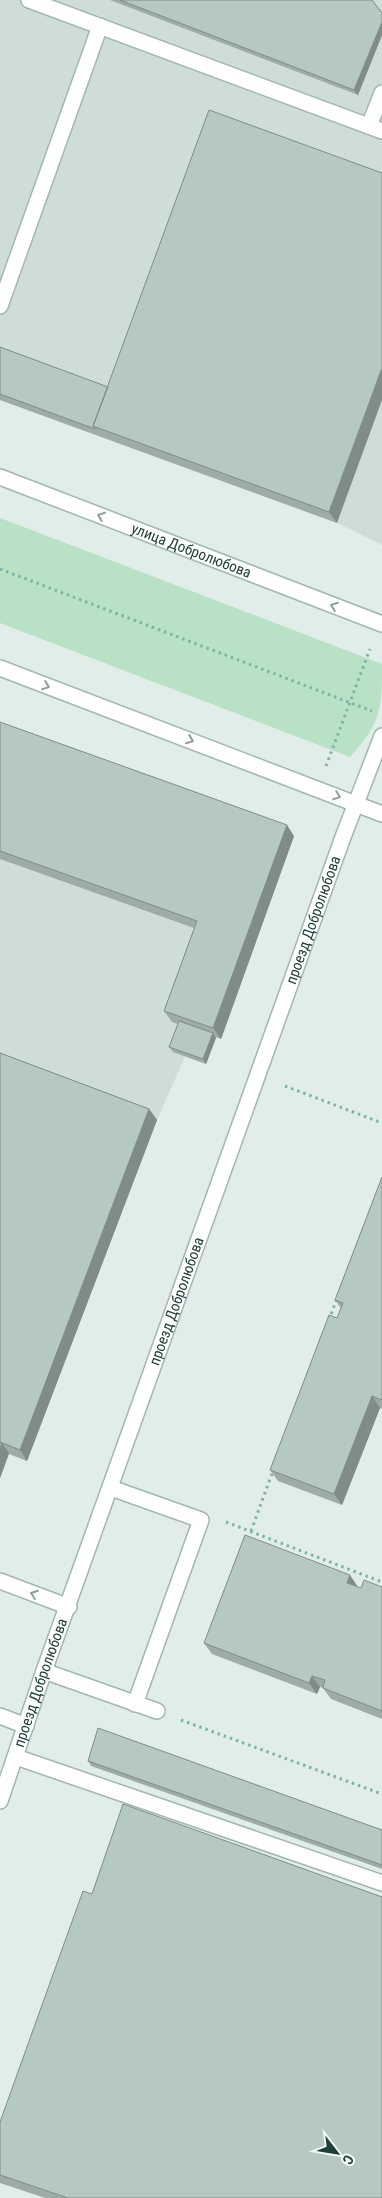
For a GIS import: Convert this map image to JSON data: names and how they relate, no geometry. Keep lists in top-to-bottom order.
{
  "streets": {
    "street": ["улица Добролюбова", "проезд Добролюбова"]
  },
  "one_way": ["улица Добролюбова"],
  "north": "bottom right"
}
